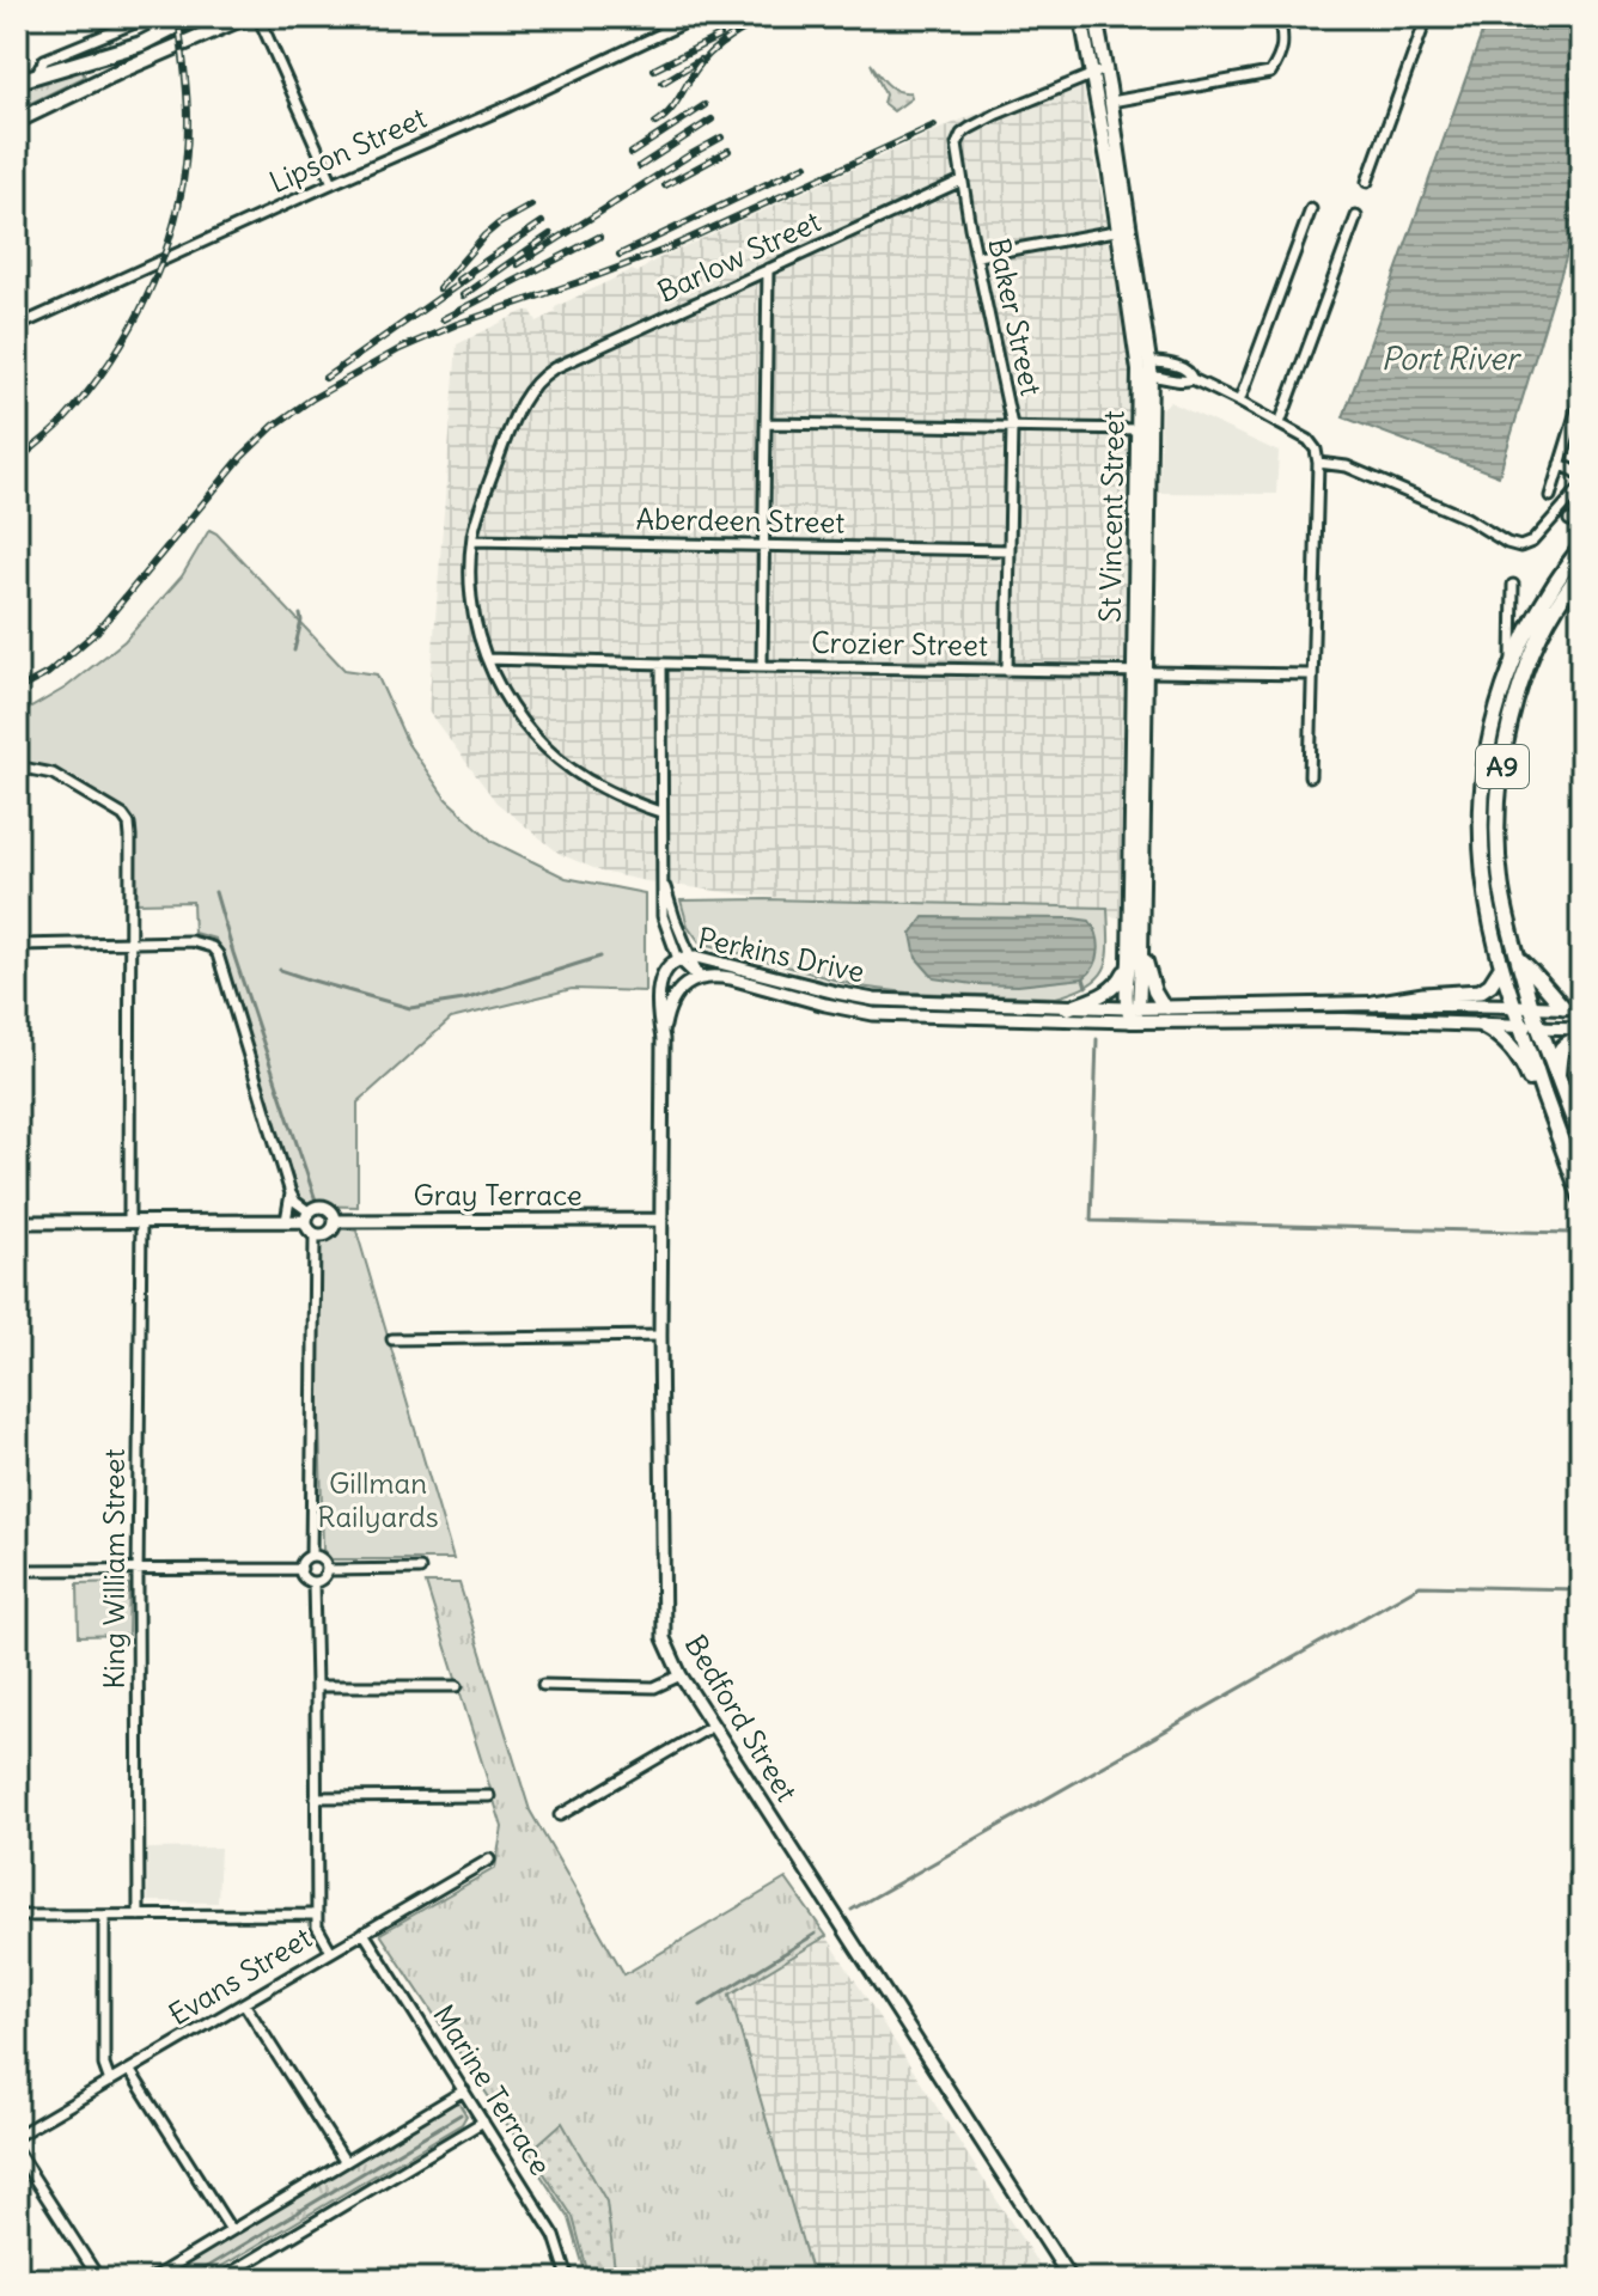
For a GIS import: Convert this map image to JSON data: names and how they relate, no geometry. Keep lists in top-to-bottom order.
{
  "streets": {
    "highway": ["A9"],
    "main road": ["St Vincent Street", "Perkins Drive"],
    "street": [
      "Lipson Street",
      "Barlow Street",
      "Baker Street",
      "Aberdeen Street",
      "Crozier Street",
      "Gray Terrace",
      "King William Street",
      "Bedford Street",
      "Evans Street",
      "Marine Terrace"
    ]
  },
  "crossings": [
    ["Barlow Street", "Baker Street"],
    ["Barlow Street", "Aberdeen Street"],
    ["Baker Street", "St Vincent Street"],
    ["Baker Street", "Aberdeen Street"],
    ["Baker Street", "Crozier Street"],
    ["St Vincent Street", "Crozier Street"],
    ["St Vincent Street", "Perkins Drive"],
    ["A9", "Perkins Drive"],
    ["Perkins Drive", "Bedford Street"],
    ["Gray Terrace", "Bedford Street"],
    ["Evans Street", "Marine Terrace"]
  ],
  "water": ["Port River"],
  "parks": ["Gillman Railyards"]
}
